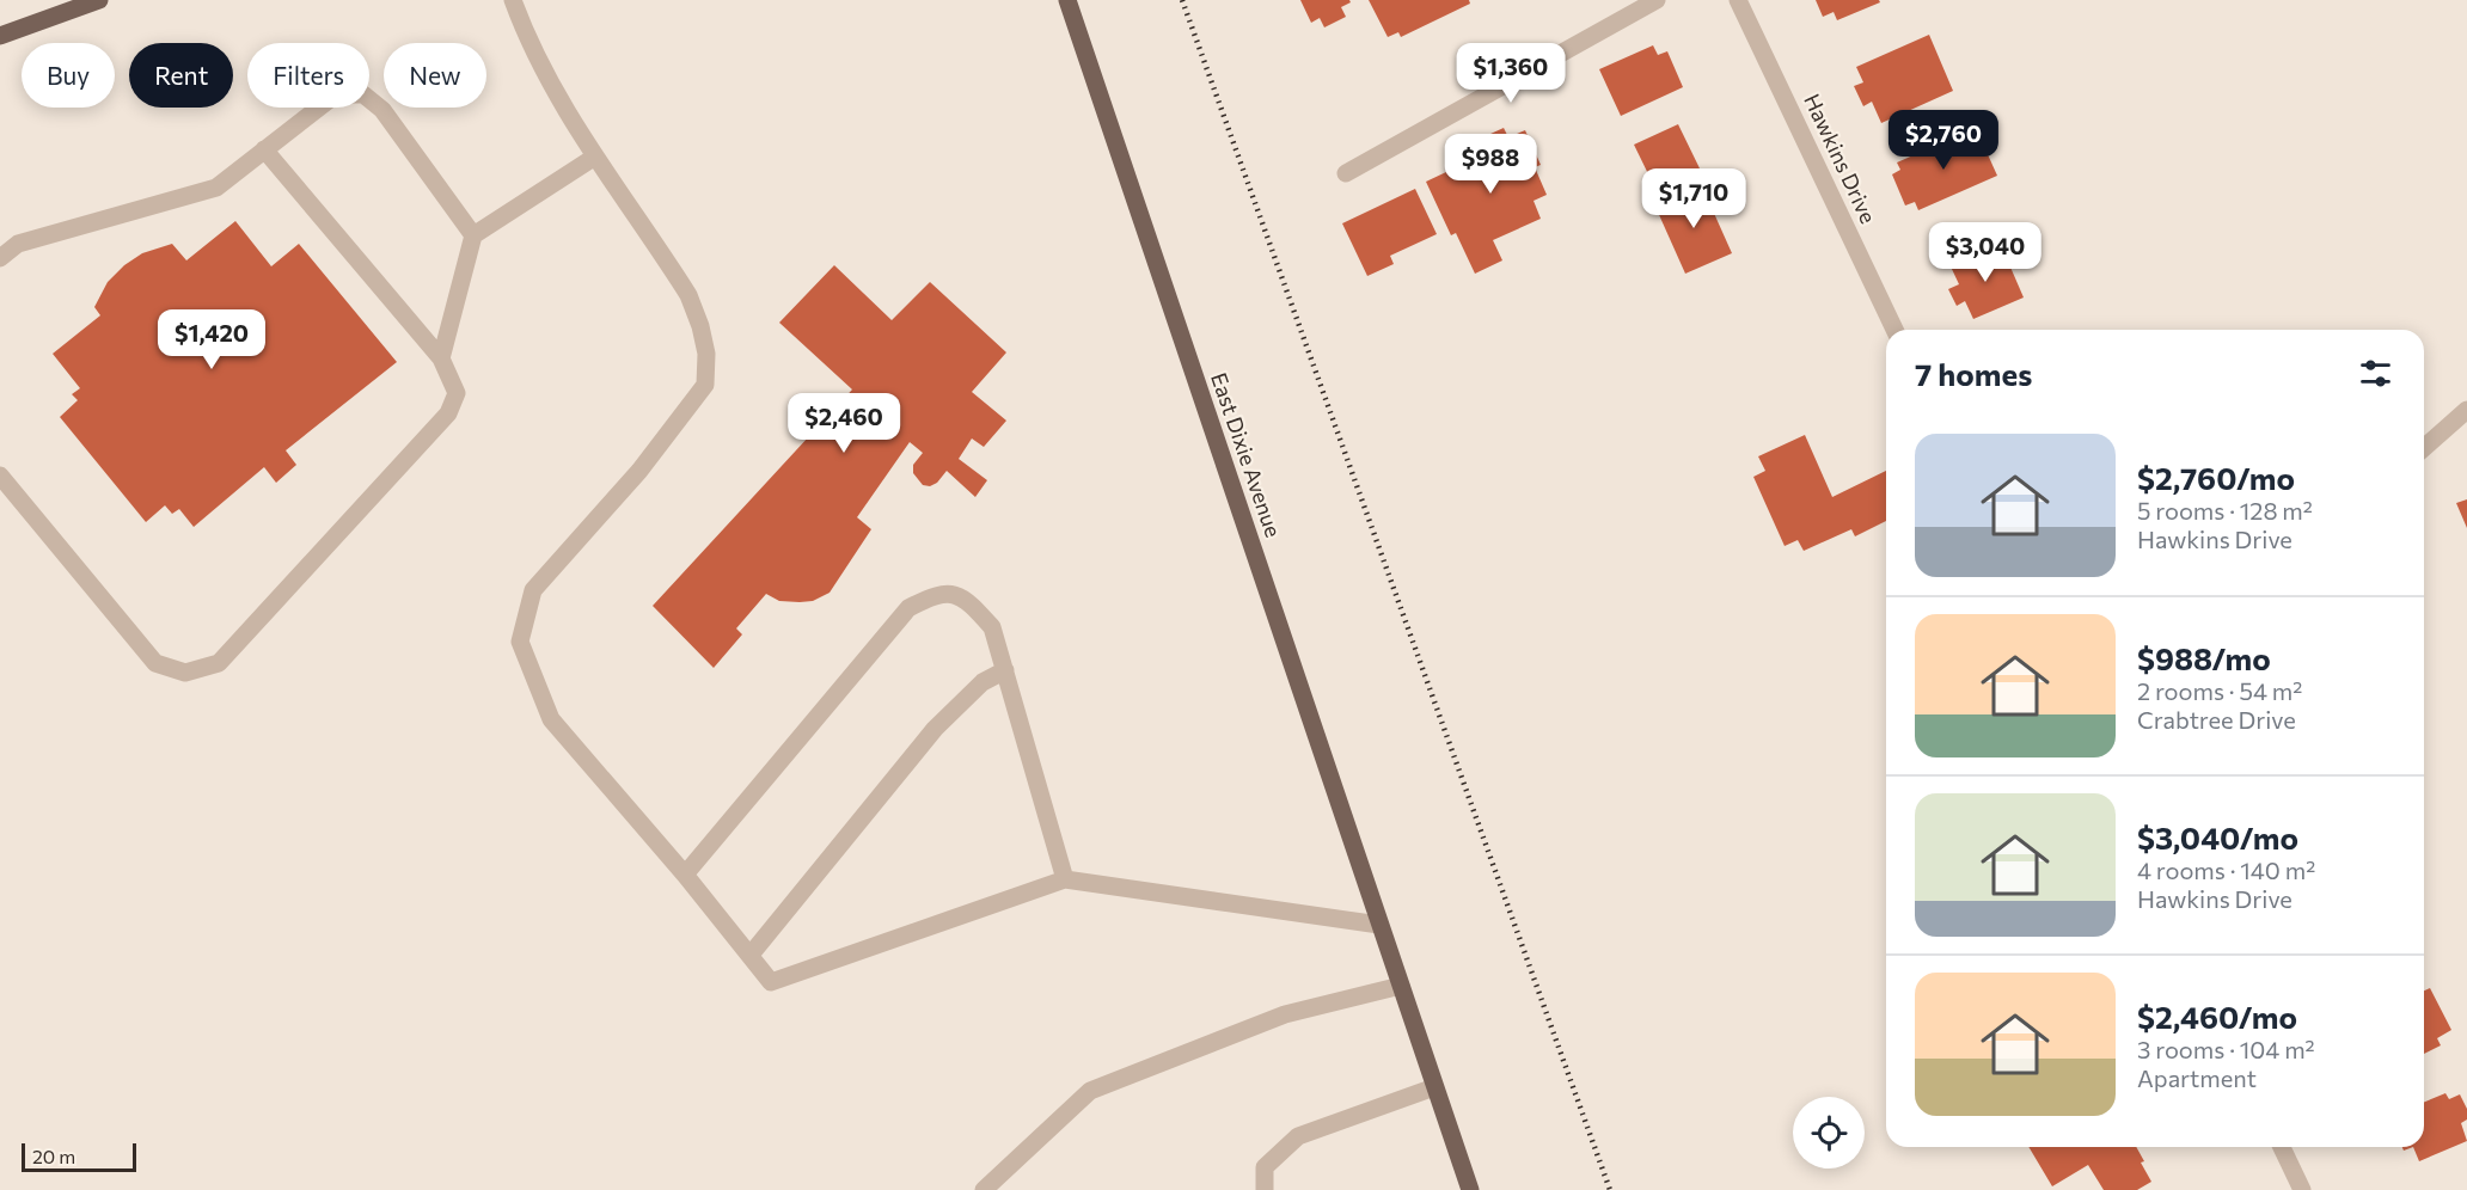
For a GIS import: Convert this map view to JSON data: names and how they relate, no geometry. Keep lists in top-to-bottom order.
{
  "streets": {
    "main road": ["East Dixie Avenue"],
    "street": ["Hawkins Drive"]
  },
  "scale_bar": "20 m",
  "page": {
    "price": [
      "$1,360",
      "$2,760",
      "$988",
      "$1,710",
      "$3,040",
      "$1,420",
      "$2,460"
    ],
    "chip": [
      "Buy",
      "Rent",
      "Filters",
      "New"
    ],
    "heading": "7 homes",
    "list": [
      {
        "name": "$2,760/mo",
        "note": "5 rooms · 128 m² · Hawkins Drive"
      },
      {
        "name": "$988/mo",
        "note": "2 rooms · 54 m² · Crabtree Drive"
      },
      {
        "name": "$3,040/mo",
        "note": "4 rooms · 140 m² · Hawkins Drive"
      },
      {
        "name": "$2,460/mo",
        "note": "3 rooms · 104 m² · Apartment"
      }
    ],
    "scale": "20 m"
  }
}
